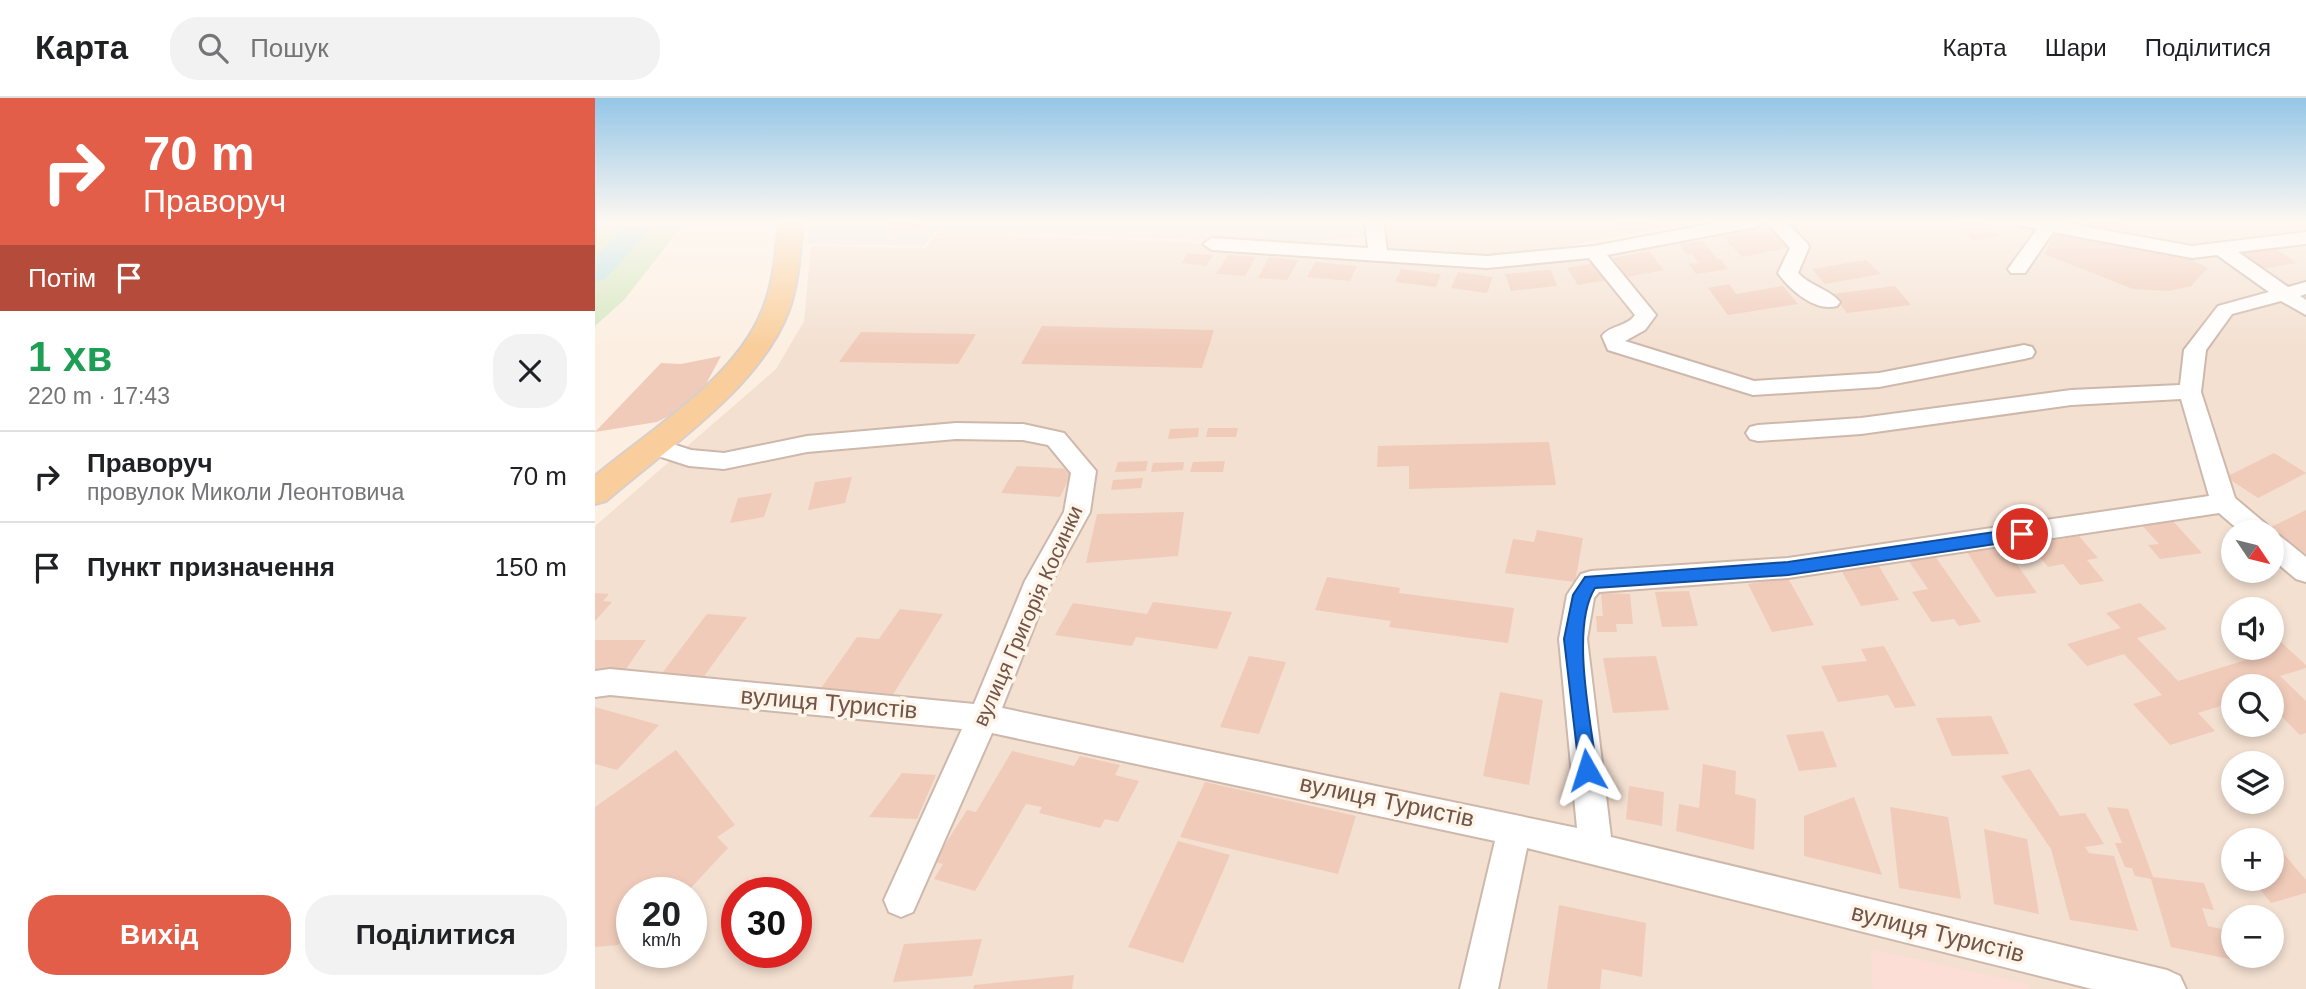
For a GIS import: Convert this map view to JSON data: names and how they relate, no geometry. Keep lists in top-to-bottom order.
{
  "streets": {
    "street": ["вулиця Григорія Косинки", "вулиця Туристів"]
  },
  "crossings": [
    ["вулиця Григорія Косинки", "вулиця Туристів"]
  ],
  "north": "bottom right",
  "page": {
    "header": "Карта",
    "search": "Пошук",
    "nav": ["Карта", "Шари", "Поділитися"],
    "turn": ["70 m", "Праворуч"],
    "then": "Потім",
    "heading": ["1 хв", "220 m · 17:43"],
    "list": [
      {
        "name": "Праворуч",
        "note": "провулок Миколи Леонтовича",
        "value": "70 m"
      },
      {
        "name": "Пункт призначення",
        "value": "150 m"
      }
    ],
    "map_buttons": ["+", "−"],
    "speed": "20 km/h",
    "limit": "30",
    "buttons": ["Вихід", "Поділитися"]
  }
}
